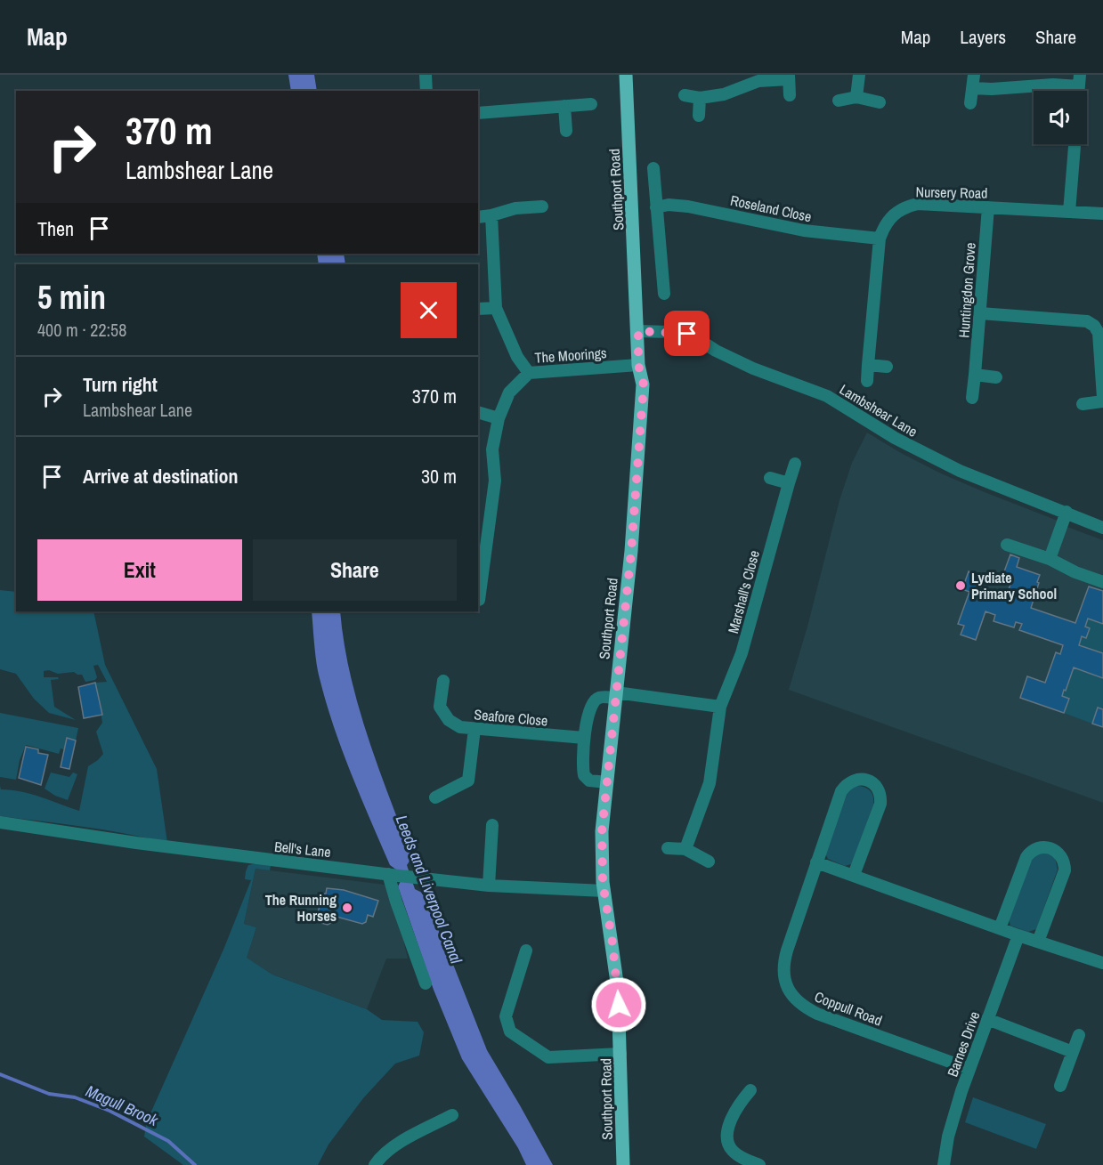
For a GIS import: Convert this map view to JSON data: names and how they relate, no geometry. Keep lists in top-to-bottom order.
{
  "streets": {
    "main road": ["Southport Road"],
    "street": [
      "Nursery Road",
      "Roseland Close",
      "Huntingdon Grove",
      "The Moorings",
      "Lambshear Lane",
      "Marshall's Close",
      "Seafore Close",
      "Bell's Lane",
      "Coppull Road",
      "Barnes Drive"
    ]
  },
  "crossings": [
    ["Southport Road", "The Moorings"],
    ["Southport Road", "Lambshear Lane"],
    ["Southport Road", "Bell's Lane"],
    ["Nursery Road", "Roseland Close"],
    ["Nursery Road", "Huntingdon Grove"],
    ["Coppull Road", "Barnes Drive"]
  ],
  "water": ["Leeds and Liverpool Canal", "Magull Brook"],
  "places": ["Lydiate Primary School", "The Running Horses"],
  "page": {
    "header": "Map",
    "nav": ["Map", "Layers", "Share"],
    "turn": ["370 m", "Lambshear Lane"],
    "then": "Then",
    "heading": ["5 min", "400 m · 22:58"],
    "list": [
      {
        "name": "Turn right",
        "note": "Lambshear Lane",
        "value": "370 m"
      },
      {
        "name": "Arrive at destination",
        "value": "30 m"
      }
    ],
    "buttons": ["Exit", "Share"]
  }
}
